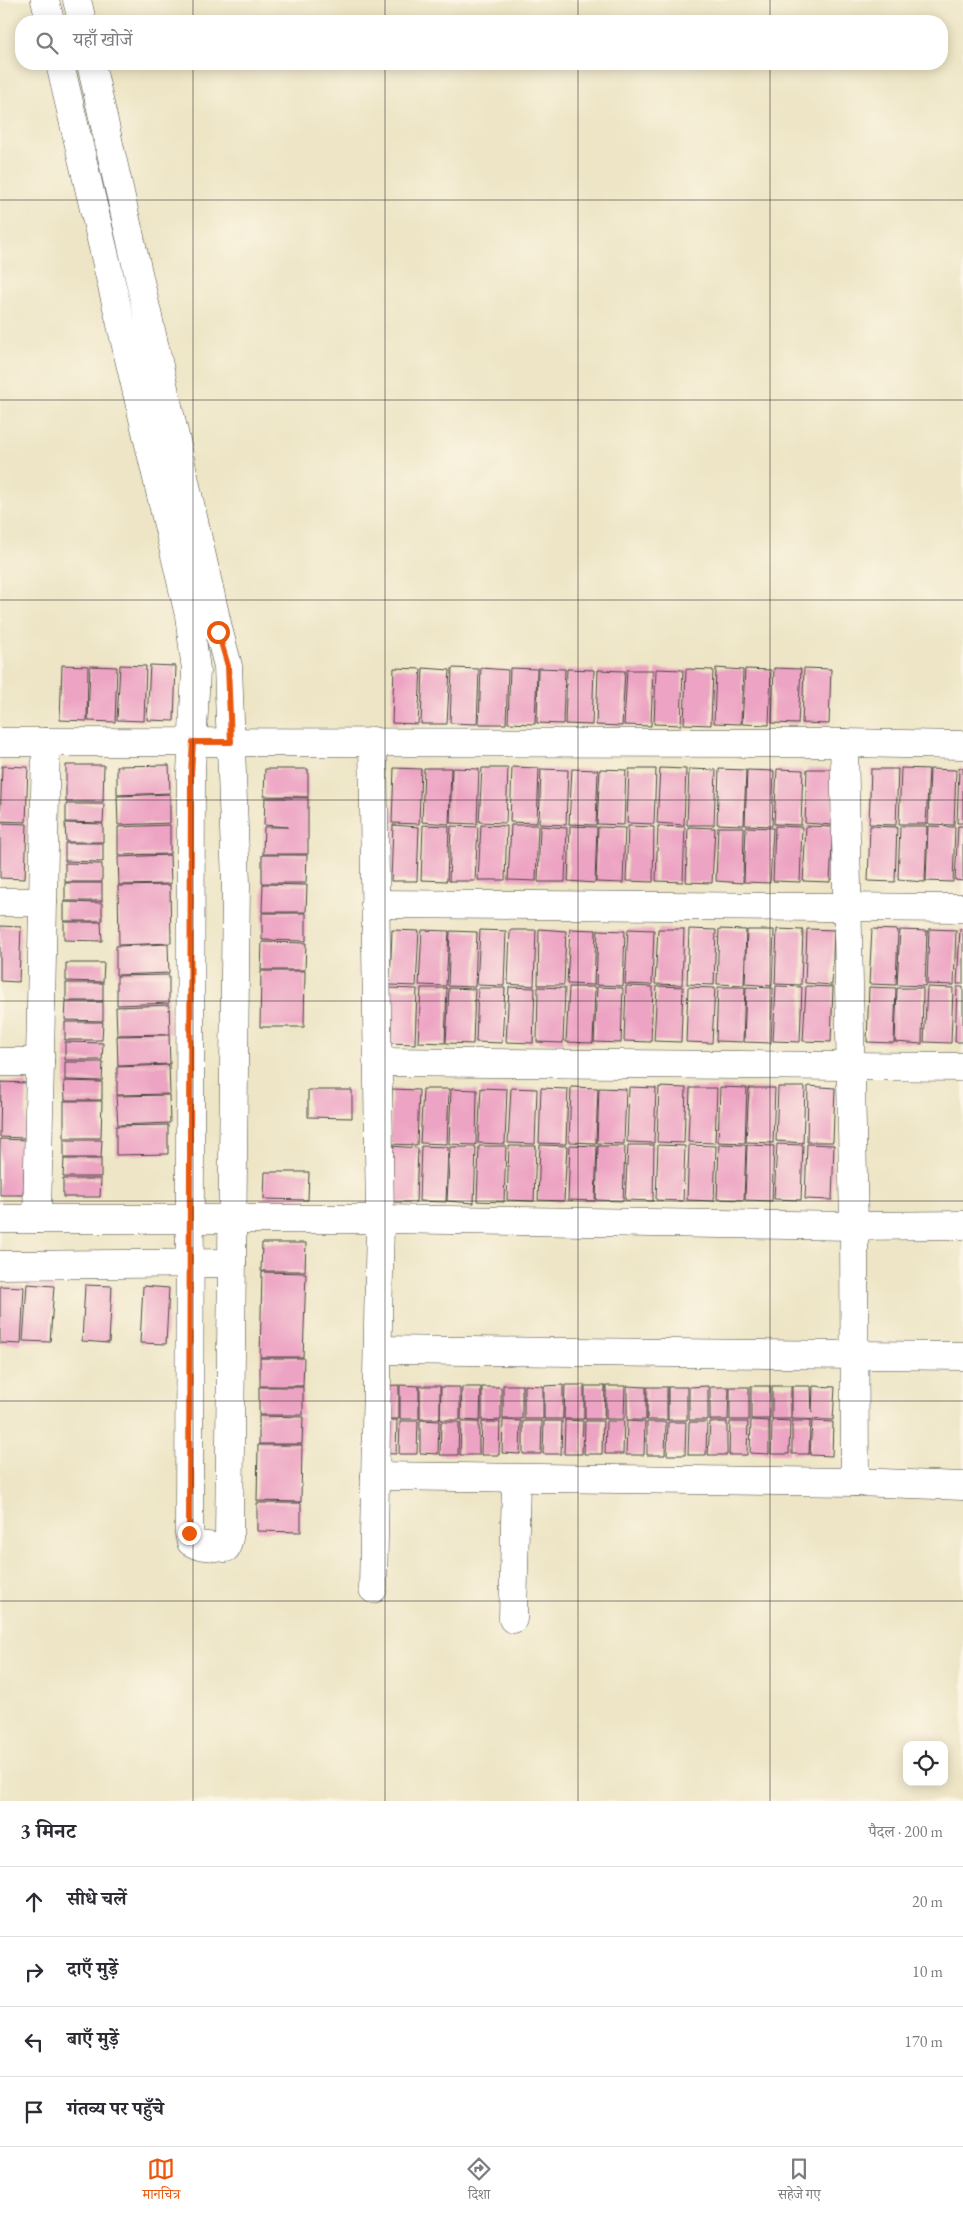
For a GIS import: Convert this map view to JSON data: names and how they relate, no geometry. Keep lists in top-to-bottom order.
{
  "page": {
    "search": "यहाँ खोजें",
    "heading": ["3 मिनट", "पैदल · 200 m"],
    "list": [
      ["सीधे चलें", "20 m"],
      ["दाएँ मुड़ें", "10 m"],
      ["बाएँ मुड़ें", "170 m"],
      "गंतव्य पर पहुँचे"
    ],
    "nav": ["मानचित्र", "दिशा", "सहेजे गए"]
  }
}
